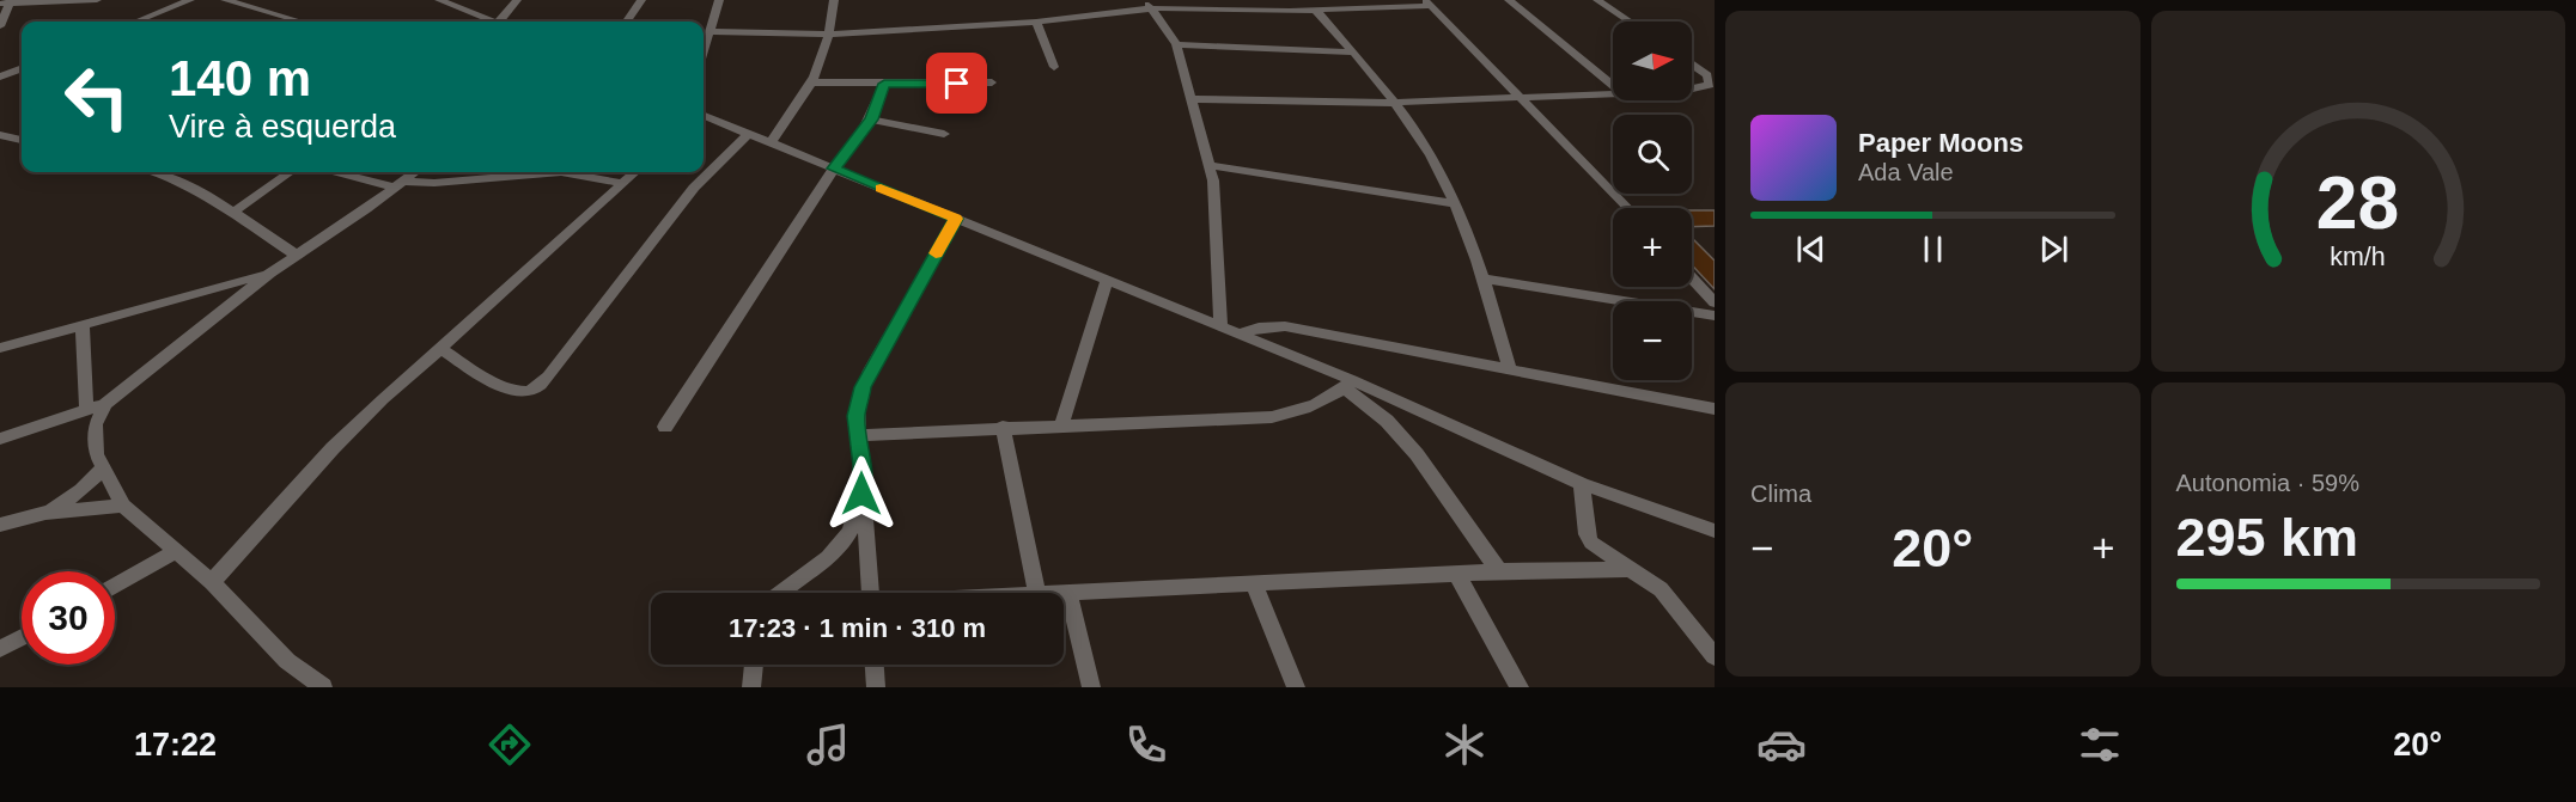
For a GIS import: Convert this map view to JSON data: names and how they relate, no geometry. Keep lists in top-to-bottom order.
{
  "north": "right",
  "page": {
    "map_buttons": ["+", "−"],
    "turn": ["140 m", "Vire à esquerda"],
    "song": ["Paper Moons", "Ada Vale"],
    "tile": [
      "Clima",
      ["Autonomia · 59%", "295 km"]
    ],
    "heat": ["−", "20°", "+"],
    "limit": "30",
    "trip": "17:23 · 1 min · 310 m",
    "tabs": ["17:22", "20°"],
    "gauge": ["28", "km/h"]
  }
}
